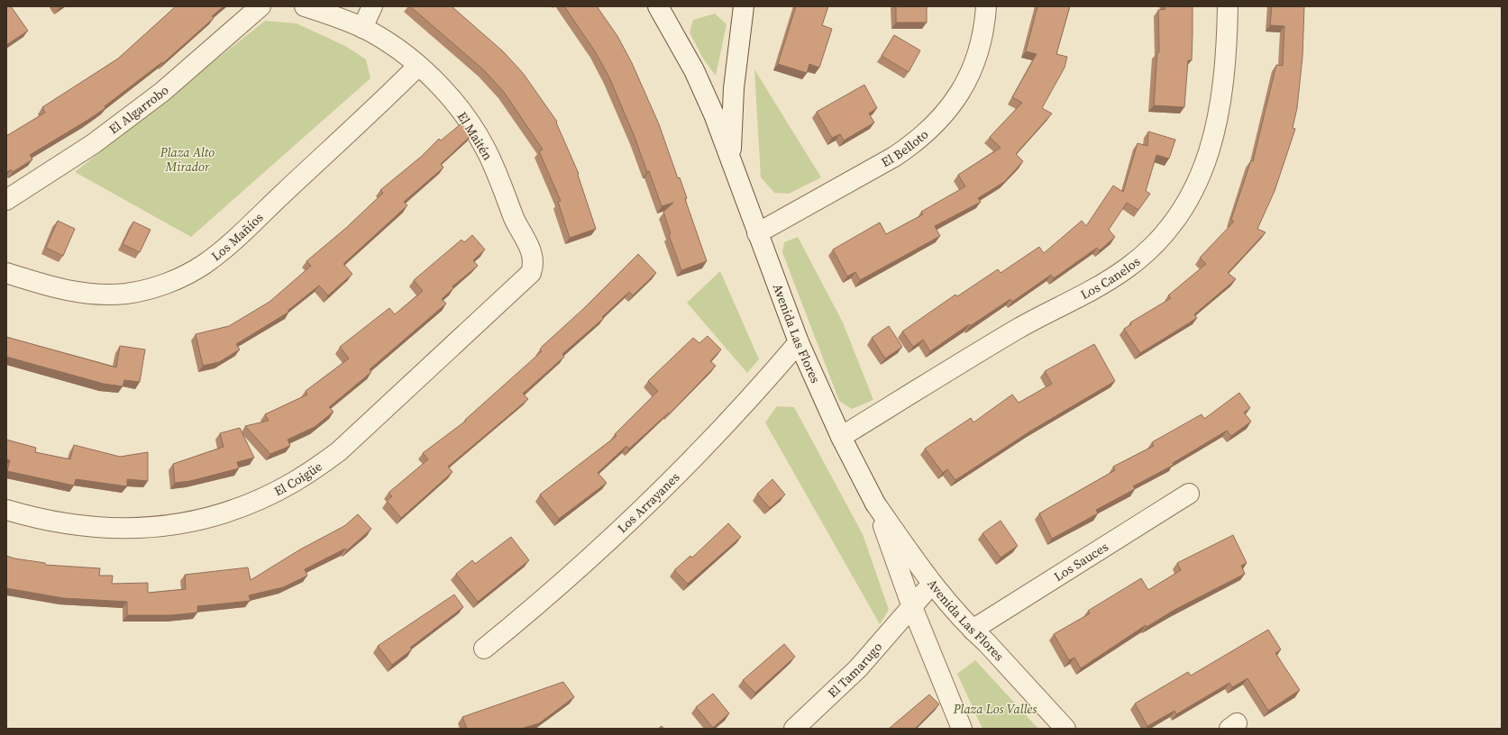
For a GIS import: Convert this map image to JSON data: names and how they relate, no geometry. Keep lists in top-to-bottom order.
{
  "streets": {
    "street": [
      "El Algarrobo",
      "El Maitén",
      "El Belloto",
      "Los Mañíos",
      "Los Canelos",
      "Avenida Las Flores",
      "El Coigüe",
      "Los Arrayanes",
      "Los Sauces",
      "El Tamarugo"
    ]
  },
  "crossings": [
    ["El Maitén", "Los Mañíos"],
    ["El Maitén", "El Coigüe"],
    ["El Belloto", "Avenida Las Flores"],
    ["Los Canelos", "Avenida Las Flores"],
    ["Avenida Las Flores", "Los Arrayanes"],
    ["Avenida Las Flores", "Los Sauces"],
    ["Avenida Las Flores", "El Tamarugo"]
  ],
  "parks": ["Plaza Alto Mirador", "Plaza Los Valles"]
}
